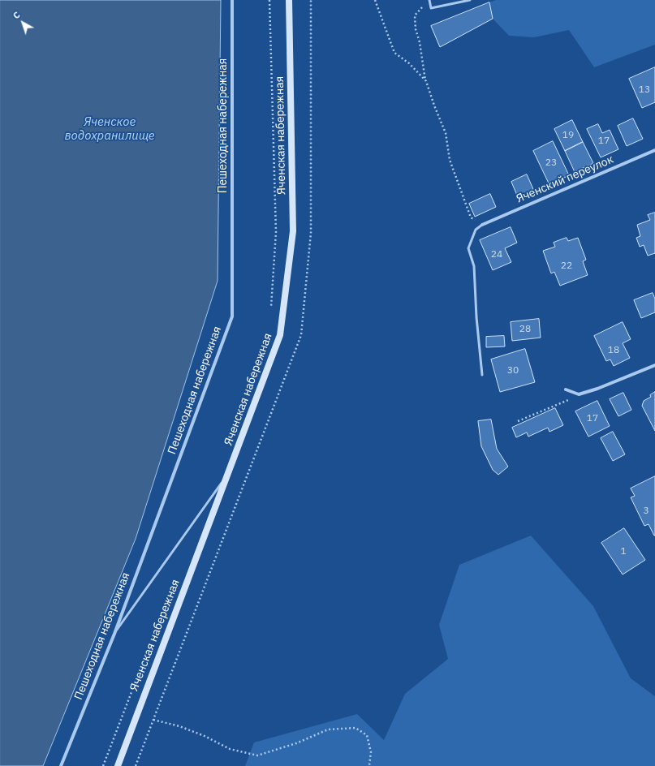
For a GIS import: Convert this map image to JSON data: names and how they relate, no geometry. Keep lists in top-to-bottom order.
{
  "streets": {
    "street": ["Пешеходная набережная", "Яченская набережная", "Яченский переулок"]
  },
  "water": ["Яченское водохранилище"],
  "house_numbers": [
    "13",
    "19",
    "17",
    "23",
    "24",
    "22",
    "28",
    "18",
    "30",
    "17",
    "3",
    "1"
  ],
  "north": "top left"
}
